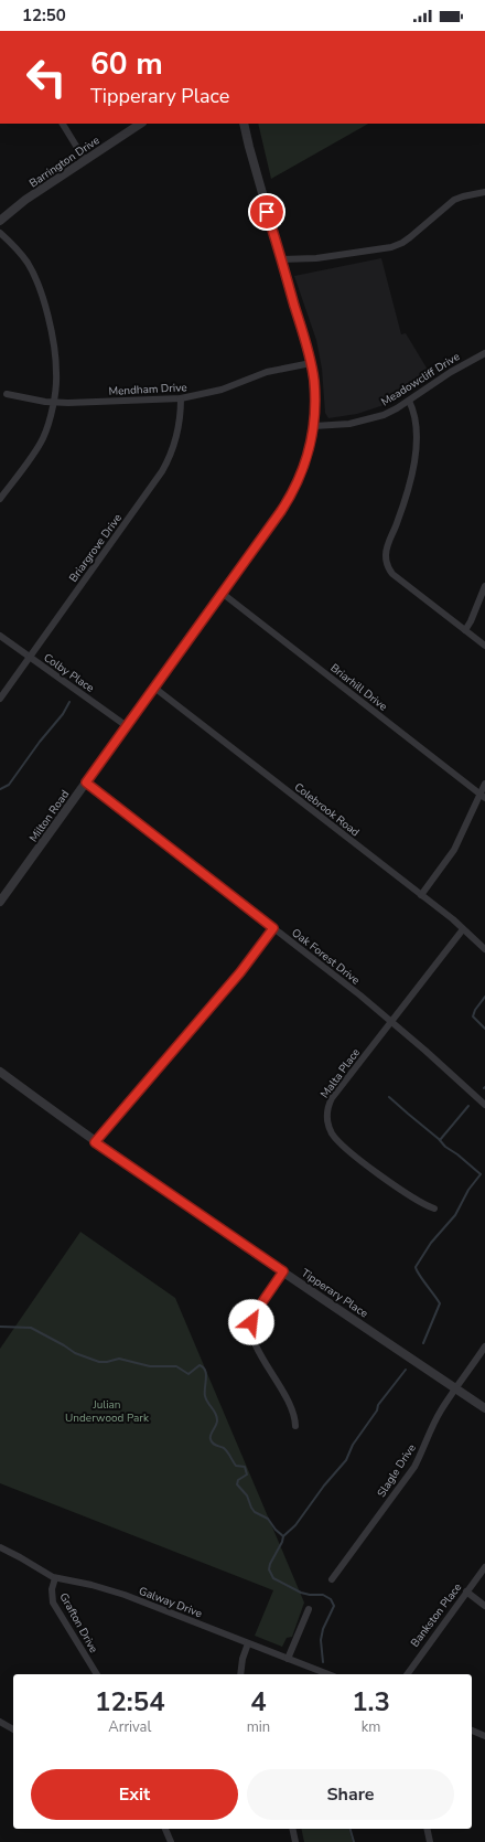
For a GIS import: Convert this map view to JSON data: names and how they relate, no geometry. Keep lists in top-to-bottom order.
{
  "streets": {
    "street": [
      "Barrington Drive",
      "Meadowcliff Drive",
      "Mendham Drive",
      "Briargrove Drive",
      "Colby Place",
      "Briarhill Drive",
      "Colebrook Road",
      "Milton Road",
      "Oak Forest Drive",
      "Malta Place",
      "Tipperary Place",
      "Slagle Drive",
      "Galway Drive",
      "Bankston Place",
      "Grafton Drive"
    ]
  },
  "crossings": [
    ["Meadowcliff Drive", "Milton Road"],
    ["Mendham Drive", "Briargrove Drive"],
    ["Mendham Drive", "Milton Road"],
    ["Briargrove Drive", "Colby Place"],
    ["Colby Place", "Milton Road"],
    ["Briarhill Drive", "Milton Road"],
    ["Colebrook Road", "Milton Road"],
    ["Colebrook Road", "Malta Place"],
    ["Milton Road", "Oak Forest Drive"],
    ["Oak Forest Drive", "Malta Place"],
    ["Tipperary Place", "Slagle Drive"],
    ["Galway Drive", "Grafton Drive"]
  ],
  "parks": ["Julian Underwood Park"],
  "page": {
    "status": "12:50",
    "turn": ["60 m", "Tipperary Place"],
    "eta": [
      "12:54",
      "Arrival",
      "4",
      "min",
      "1.3",
      "km"
    ],
    "buttons": ["Exit", "Share"]
  }
}
